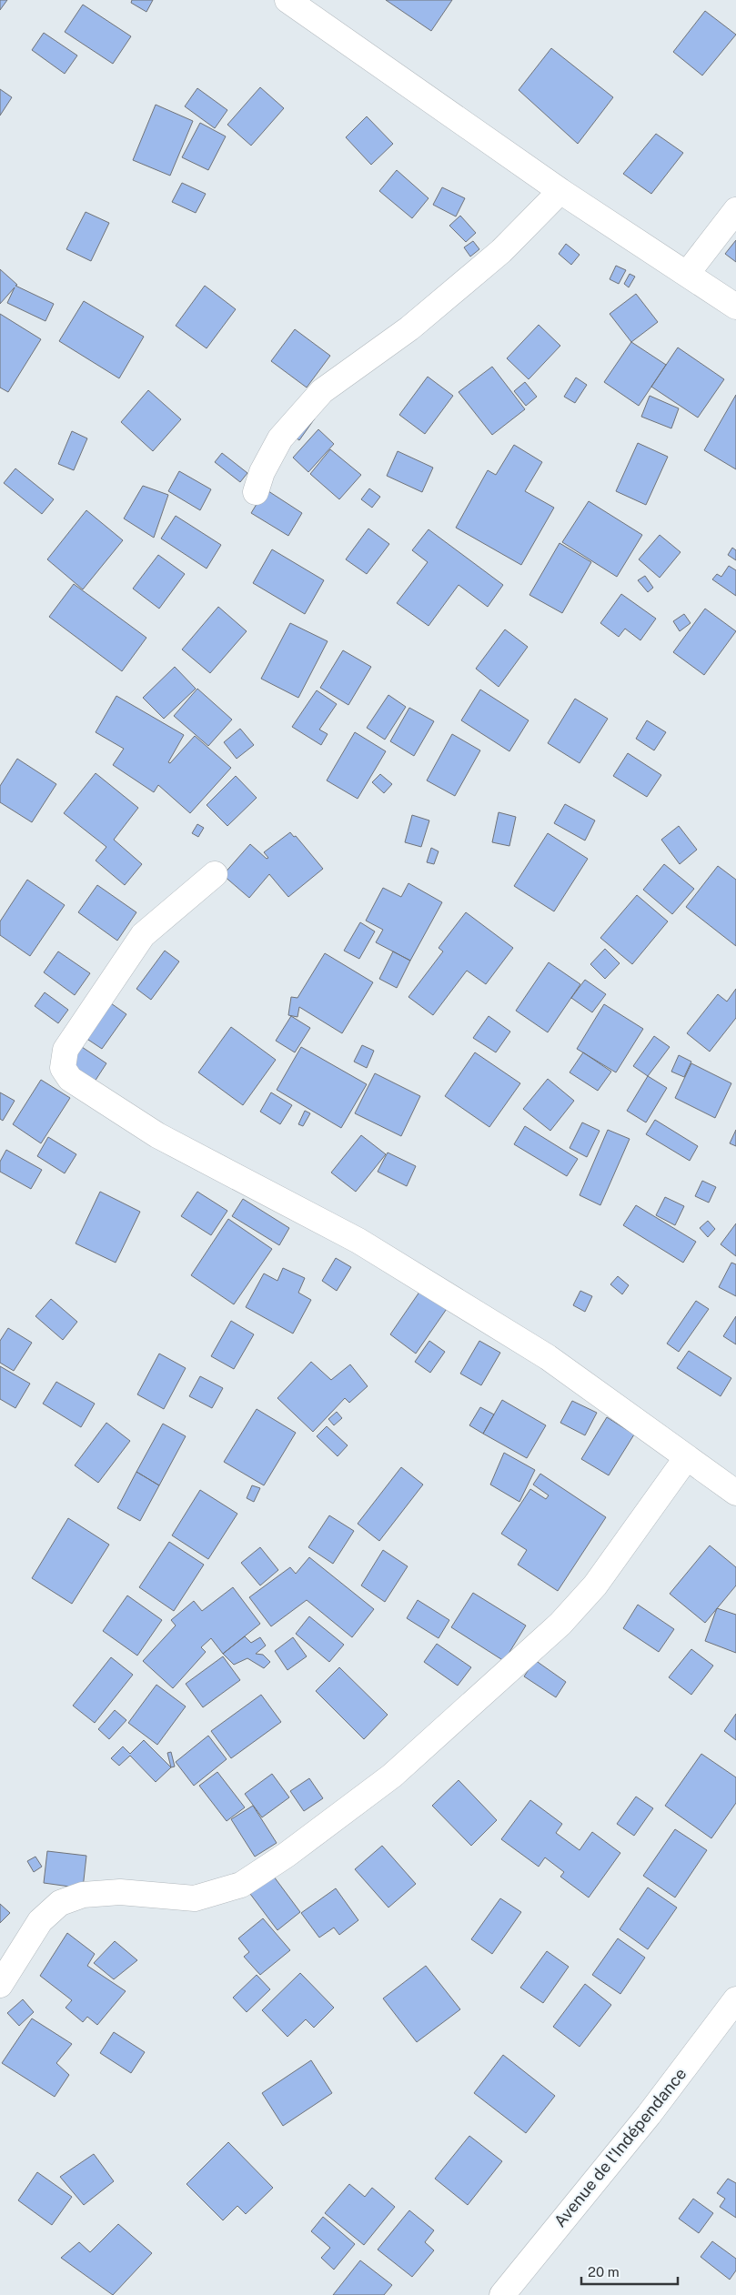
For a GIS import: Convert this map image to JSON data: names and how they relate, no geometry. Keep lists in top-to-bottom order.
{
  "streets": {
    "street": ["Avenue de l'Indépendance"]
  },
  "scale_bar": "20 m"
}
